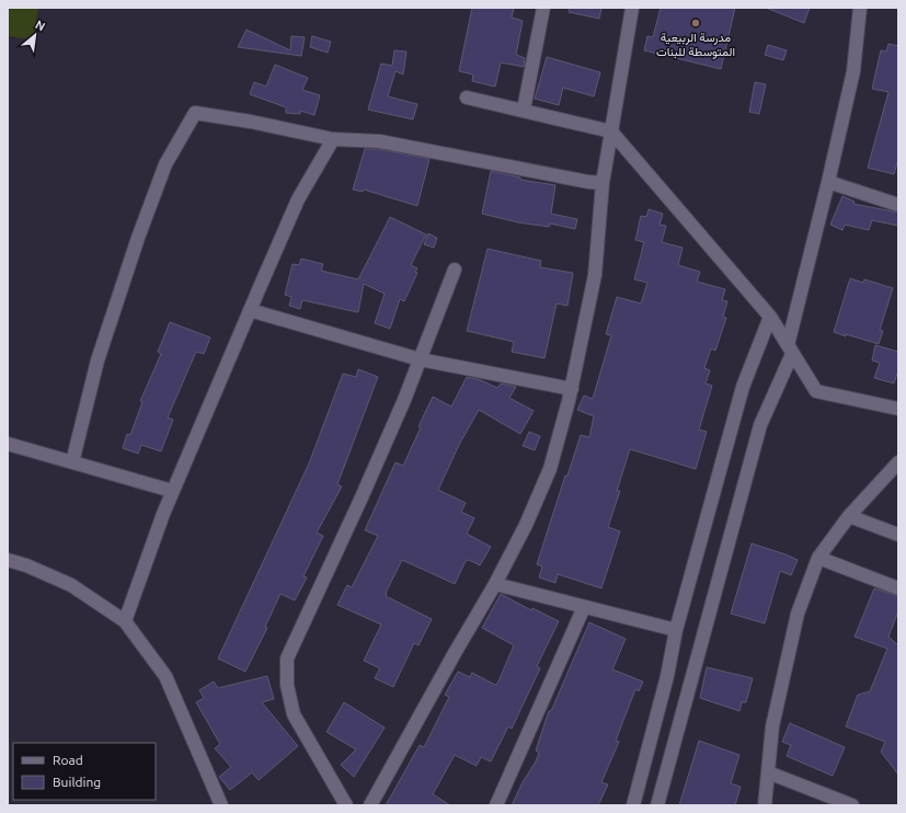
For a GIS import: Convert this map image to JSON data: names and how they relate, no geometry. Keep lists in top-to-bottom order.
{
  "places": ["مدرسة الربيعية المتوسطة للبنات"],
  "legend": ["Road", "Building"],
  "north": "top right"
}
